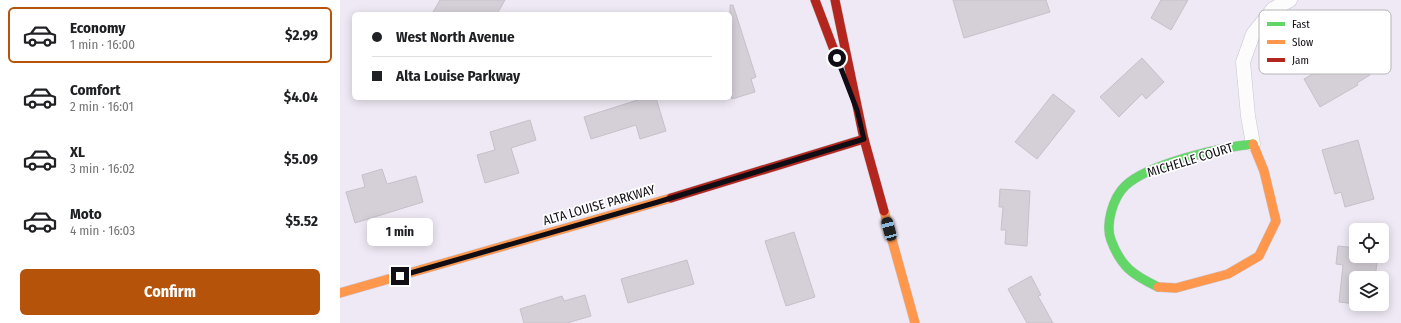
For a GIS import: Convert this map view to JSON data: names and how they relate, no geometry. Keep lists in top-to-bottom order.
{
  "streets": {
    "street": ["MICHELLE COURT", "ALTA LOUISE PARKWAY"]
  },
  "legend": ["Fast", "Slow", "Jam"],
  "page": {
    "list": [
      {
        "name": "Economy",
        "note": "1 min · 16:00",
        "value": "$2.99"
      },
      {
        "name": "Comfort",
        "note": "2 min · 16:01",
        "value": "$4.04"
      },
      {
        "name": "XL",
        "note": "3 min · 16:02",
        "value": "$5.09"
      },
      {
        "name": "Moto",
        "note": "4 min · 16:03",
        "value": "$5.52"
      }
    ],
    "banner": ["West North Avenue", "Alta Louise Parkway"],
    "bubble": "1 min",
    "buttons": "Confirm"
  }
}
